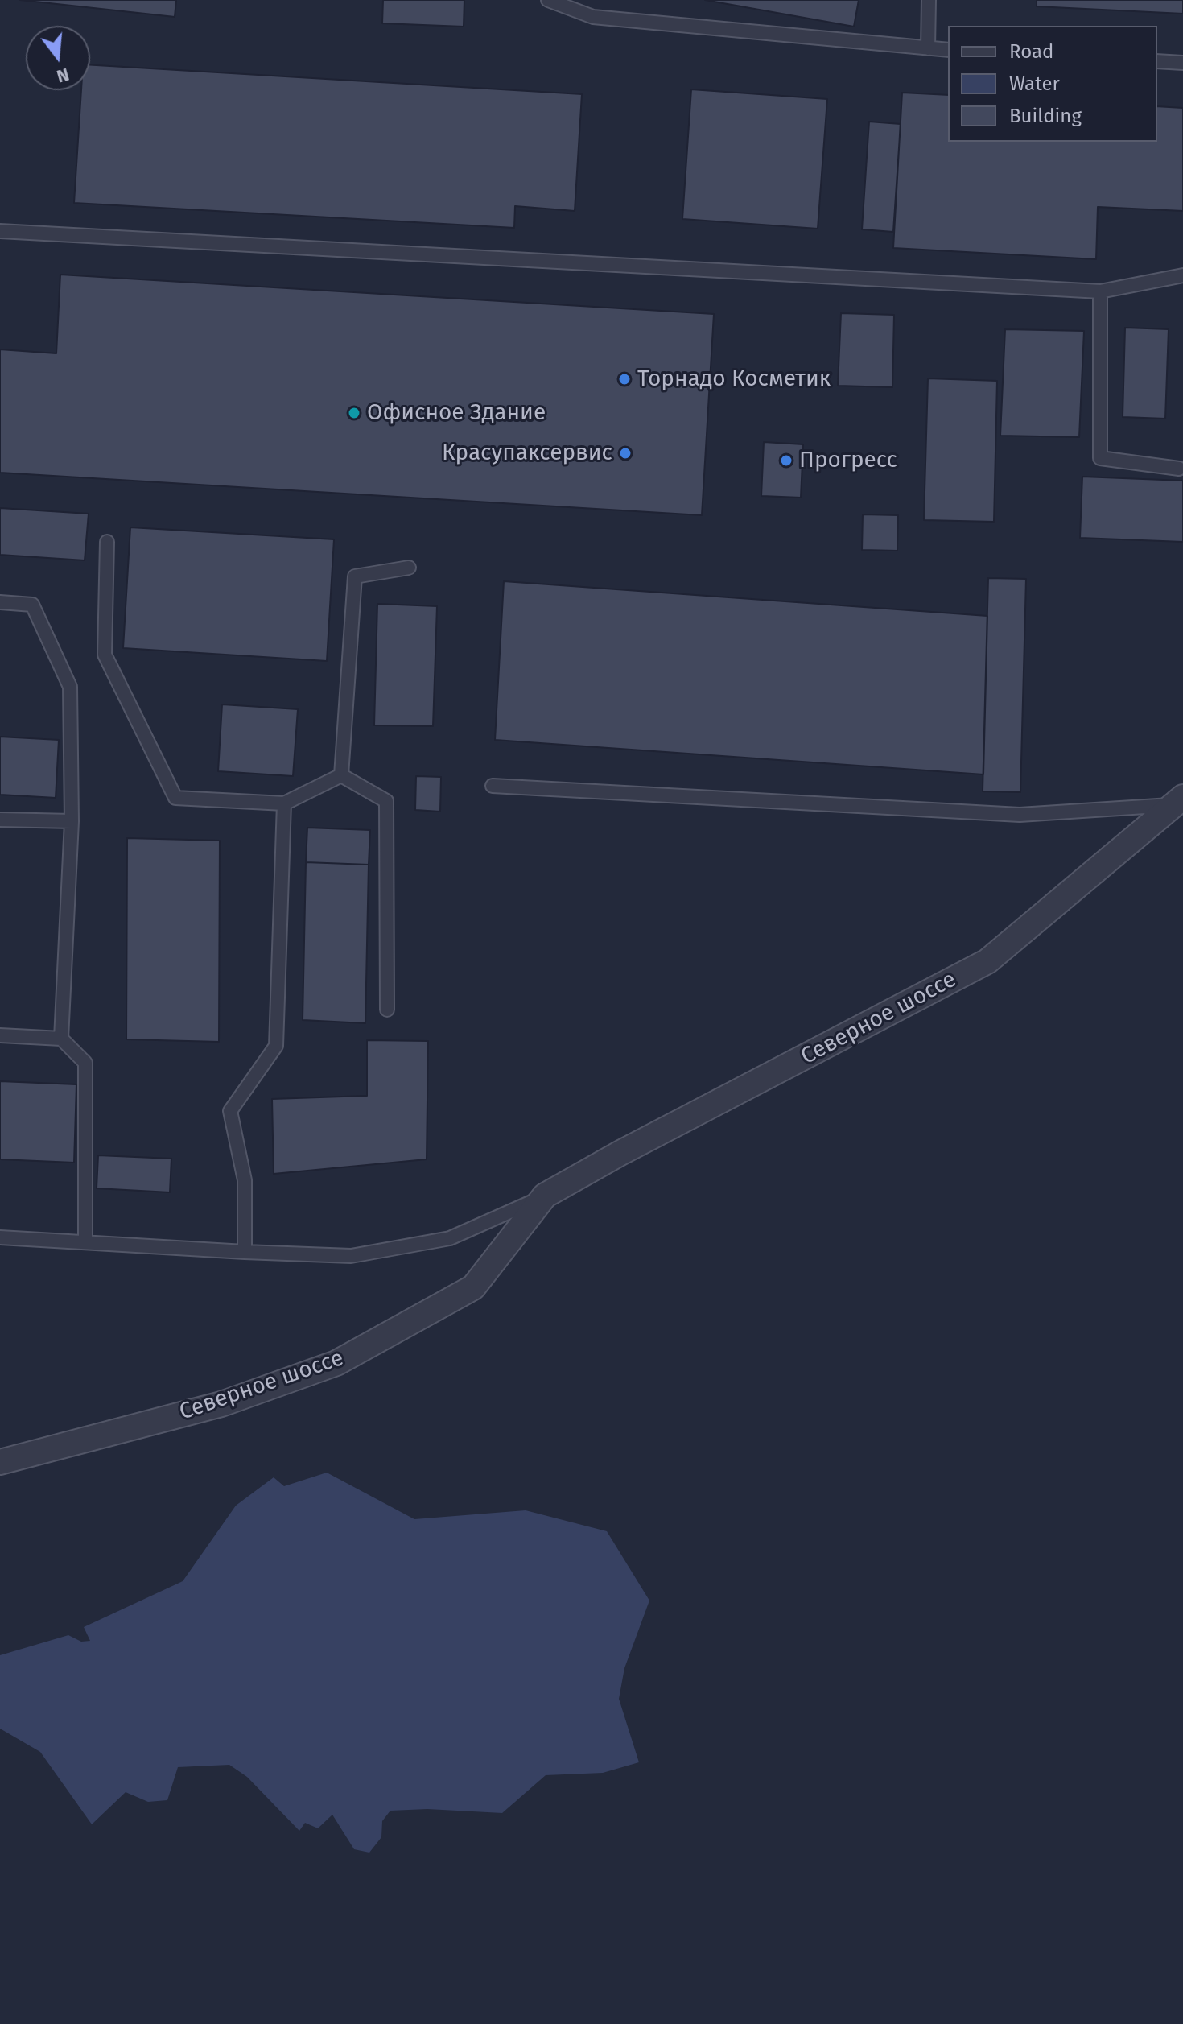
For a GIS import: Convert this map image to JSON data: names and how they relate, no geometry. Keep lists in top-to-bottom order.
{
  "streets": {
    "street": ["Северное шоссе"]
  },
  "places": [
    "Торнадо Косметик",
    "Офисное Здание",
    "Красупаксервис",
    "Прогресс"
  ],
  "legend": ["Road", "Water", "Building"],
  "north": "bottom"
}
